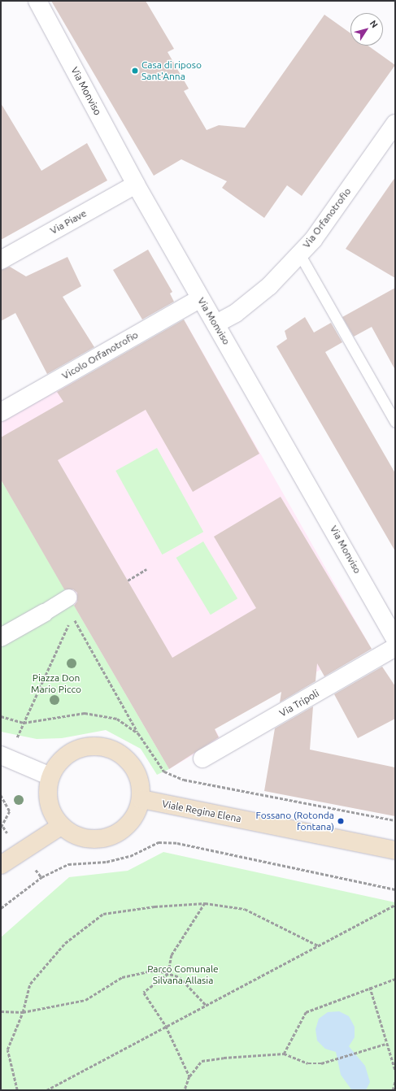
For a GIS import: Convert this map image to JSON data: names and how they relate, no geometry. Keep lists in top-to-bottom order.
{
  "streets": {
    "main road": ["Viale Regina Elena"],
    "street": [
      "Via Monviso",
      "Via Orfanotrofio",
      "Via Piave",
      "Vicolo Orfanotrofio",
      "Via Tripoli"
    ]
  },
  "crossings": [
    ["Via Monviso", "Via Orfanotrofio"],
    ["Via Monviso", "Via Piave"],
    ["Via Monviso", "Vicolo Orfanotrofio"]
  ],
  "parks": ["Piazza Don Mario Picco", "Parco Comunale Silvana Allasia"],
  "places": ["Casa di riposo Sant'Anna", "Fossano (Rotonda fontana)"],
  "north": "top right"
}
